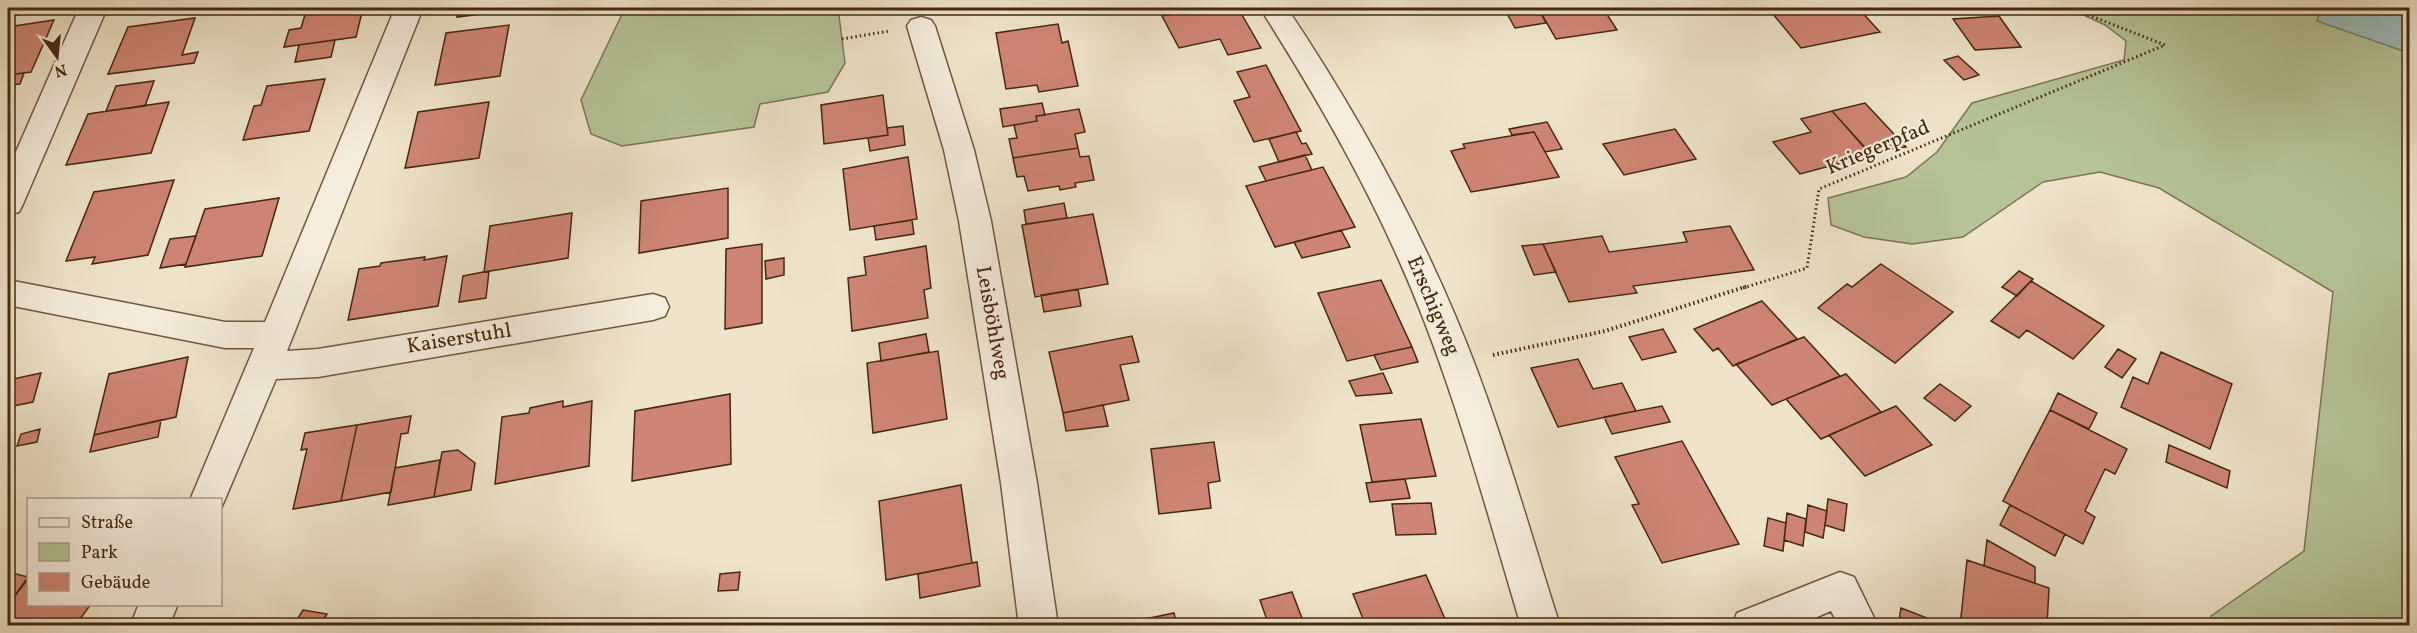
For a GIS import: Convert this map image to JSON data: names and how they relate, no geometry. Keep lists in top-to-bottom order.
{
  "streets": {
    "street": ["Erschigweg", "Leisböhlweg", "Kaiserstuhl"],
    "path": ["Kriegerpfad"]
  },
  "crossings": [
    ["Kriegerpfad", "Erschigweg"]
  ],
  "legend": ["Straße", "Park", "Gebäude"],
  "north": "bottom"
}
